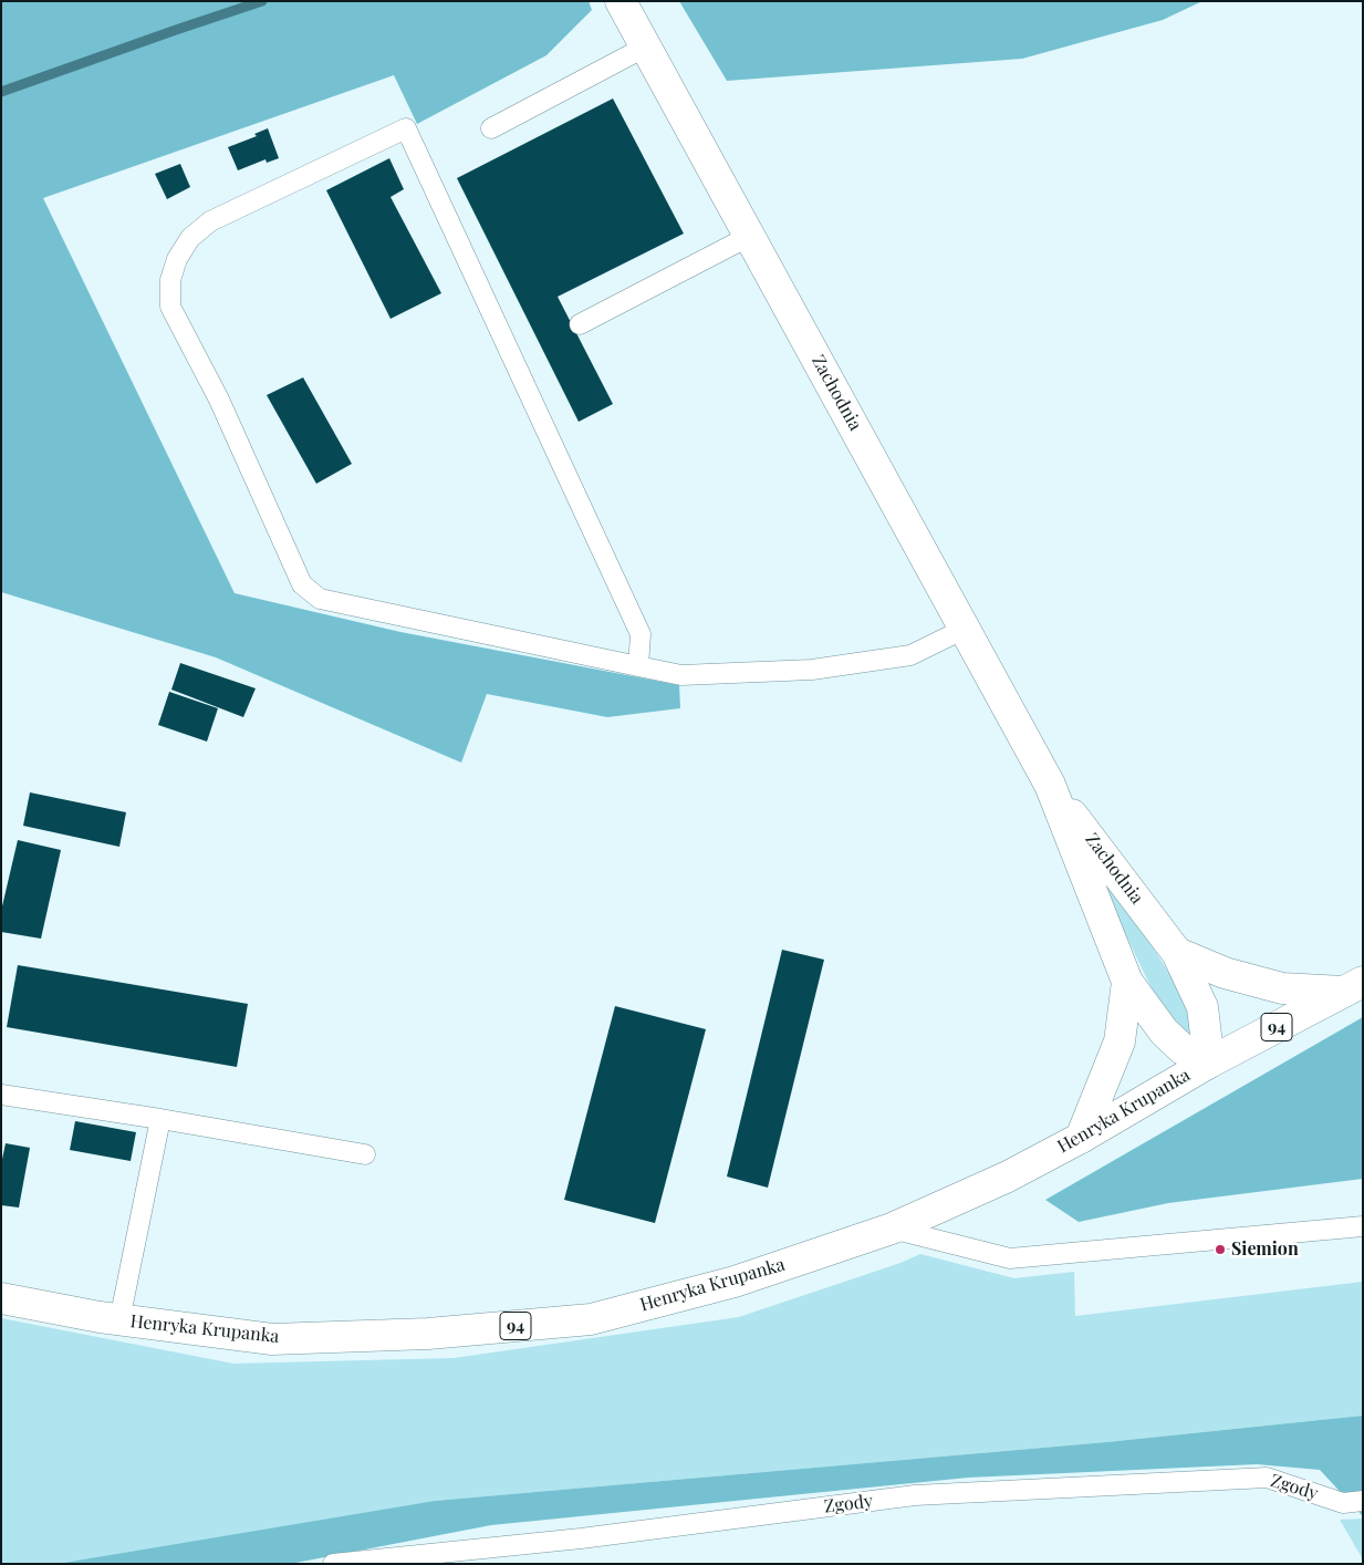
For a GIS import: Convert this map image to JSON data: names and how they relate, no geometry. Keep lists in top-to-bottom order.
{
  "streets": {
    "street": ["Zachodnia", "94", "Henryka Krupanka"],
    "lane": ["Zgody"]
  },
  "crossings": [
    ["Zachodnia", "Henryka Krupanka"]
  ],
  "places": ["Siemion"]
}
